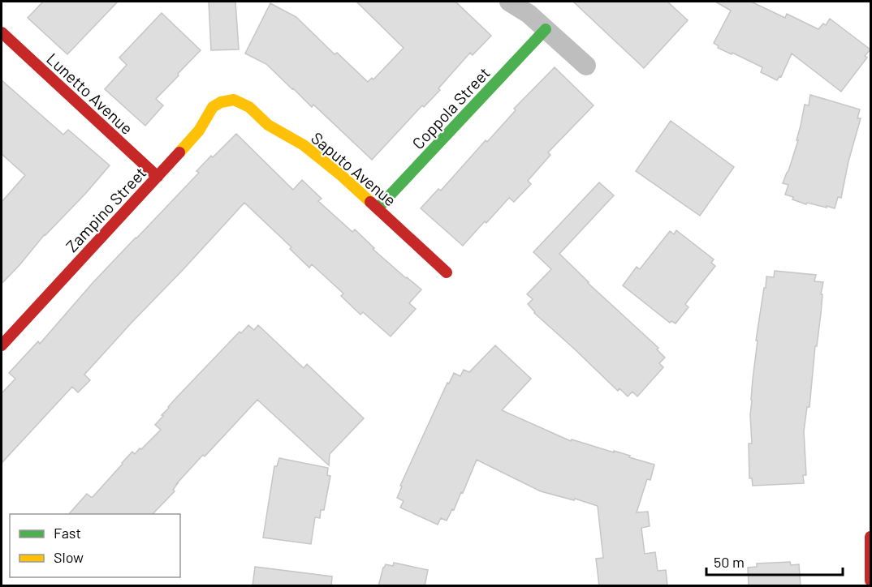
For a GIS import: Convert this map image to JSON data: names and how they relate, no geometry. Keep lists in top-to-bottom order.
{
  "streets": {
    "street": [
      "Lunetto Avenue",
      "Coppola Street",
      "Saputo Avenue",
      "Zampino Street"
    ]
  },
  "crossings": [
    ["Lunetto Avenue", "Zampino Street"],
    ["Coppola Street", "Saputo Avenue"],
    ["Saputo Avenue", "Zampino Street"]
  ],
  "legend": ["Fast", "Slow"],
  "scale_bar": "50 m"
}
